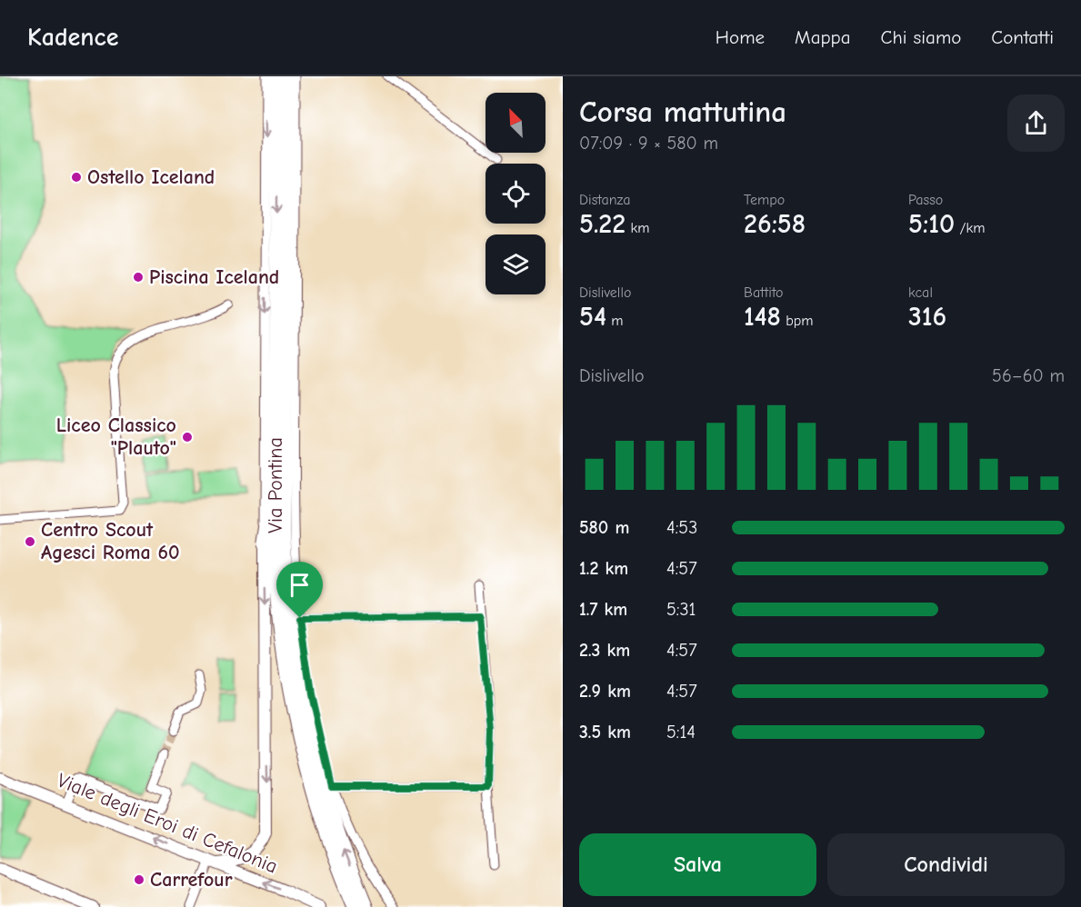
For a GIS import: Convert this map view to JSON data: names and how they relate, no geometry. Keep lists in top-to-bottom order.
{
  "streets": {
    "highway": ["Via Pontina"],
    "main road": ["Viale degli Eroi di Cefalonia"]
  },
  "crossings": [
    ["Via Pontina", "Viale degli Eroi di Cefalonia"]
  ],
  "one_way": ["Viale degli Eroi di Cefalonia"],
  "places": [
    "Ostello Iceland",
    "Piscina Iceland",
    "Liceo Classico \"Plauto\"",
    "Centro Scout Agesci Roma 60",
    "Carrefour"
  ],
  "north": "top left",
  "page": {
    "header": "Kadence",
    "nav": [
      "Home",
      "Mappa",
      "Chi siamo",
      "Contatti"
    ],
    "heading": ["Corsa mattutina", "07:09 · 9 × 580 m"],
    "stats": [
      ["Distanza", "5.22 km"],
      ["Tempo", "26:58"],
      ["Passo", "5:10 /km"],
      ["Dislivello", "54 m"],
      ["Battito", "148 bpm"],
      ["kcal", "316"]
    ],
    "chart": ["Dislivello", "56–60 m"],
    "list": [
      {
        "name": "580 m",
        "note": "4:53"
      },
      {
        "name": "1.2 km",
        "note": "4:57"
      },
      {
        "name": "1.7 km",
        "note": "5:31"
      },
      {
        "name": "2.3 km",
        "note": "4:57"
      },
      {
        "name": "2.9 km",
        "note": "4:57"
      },
      {
        "name": "3.5 km",
        "note": "5:14"
      }
    ],
    "buttons": ["Salva", "Condividi"]
  }
}
